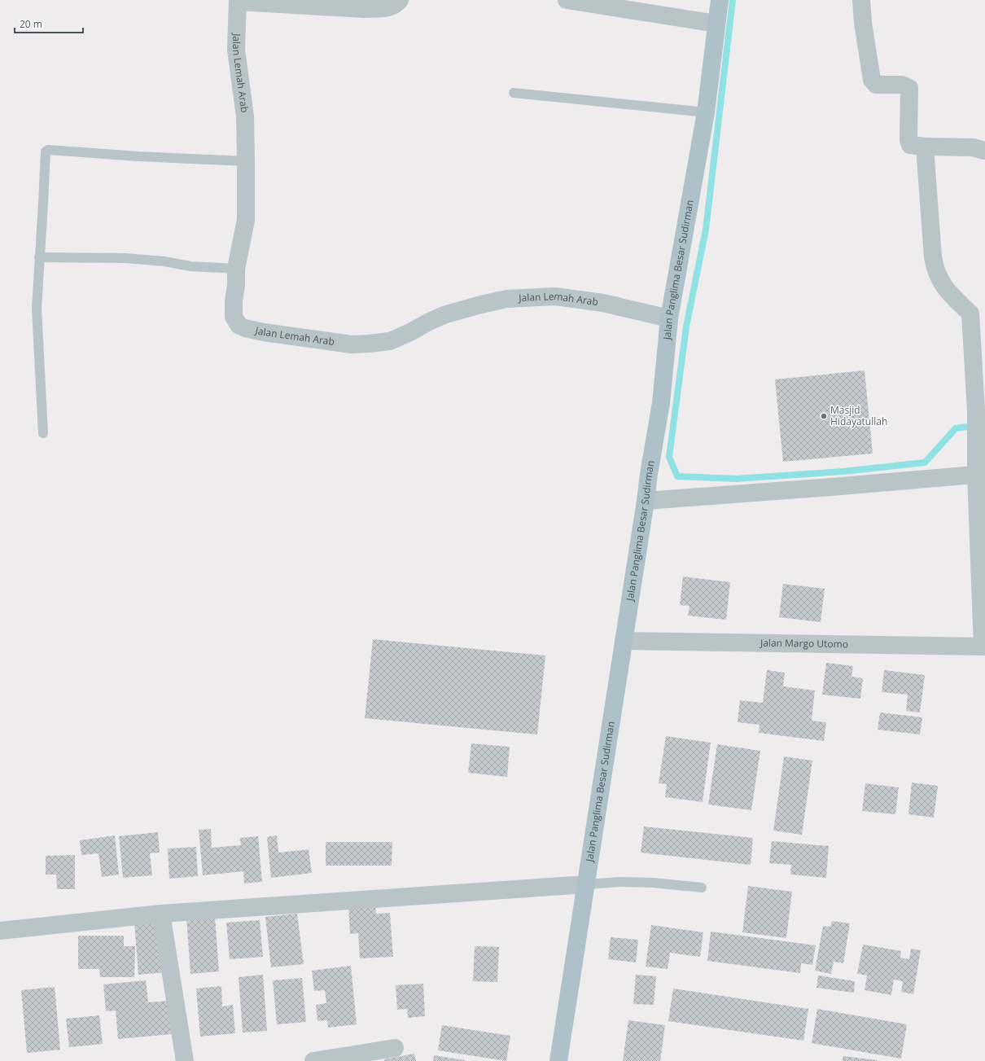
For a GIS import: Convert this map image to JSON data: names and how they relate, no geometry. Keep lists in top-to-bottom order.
{
  "streets": {
    "main road": ["Jalan Panglima Besar Sudirman"],
    "street": ["Jalan Lemah Arab", "Jalan Margo Utomo"]
  },
  "crossings": [
    ["Jalan Lemah Arab", "Jalan Panglima Besar Sudirman"],
    ["Jalan Panglima Besar Sudirman", "Jalan Margo Utomo"]
  ],
  "places": ["Masjid Hidayatullah"],
  "scale_bar": "20 m"
}
